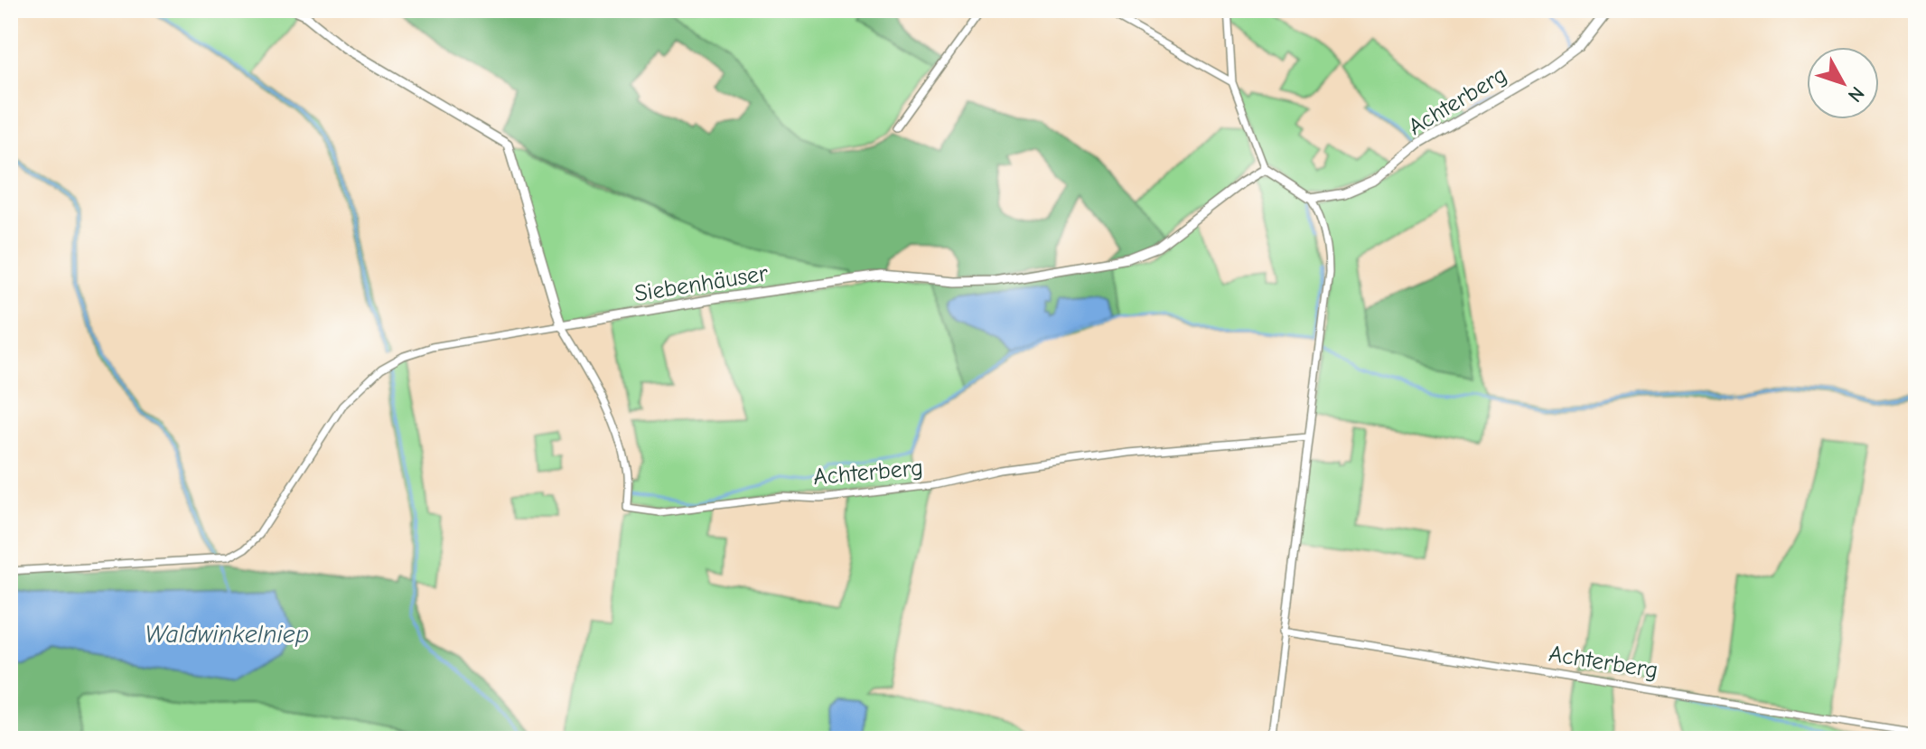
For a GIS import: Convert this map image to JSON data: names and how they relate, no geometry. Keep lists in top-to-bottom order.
{
  "streets": {
    "street": ["Achterberg", "Siebenhäuser"]
  },
  "crossings": [
    ["Achterberg", "Siebenhäuser"]
  ],
  "water": ["Waldwinkelniep"],
  "north": "bottom right"
}
